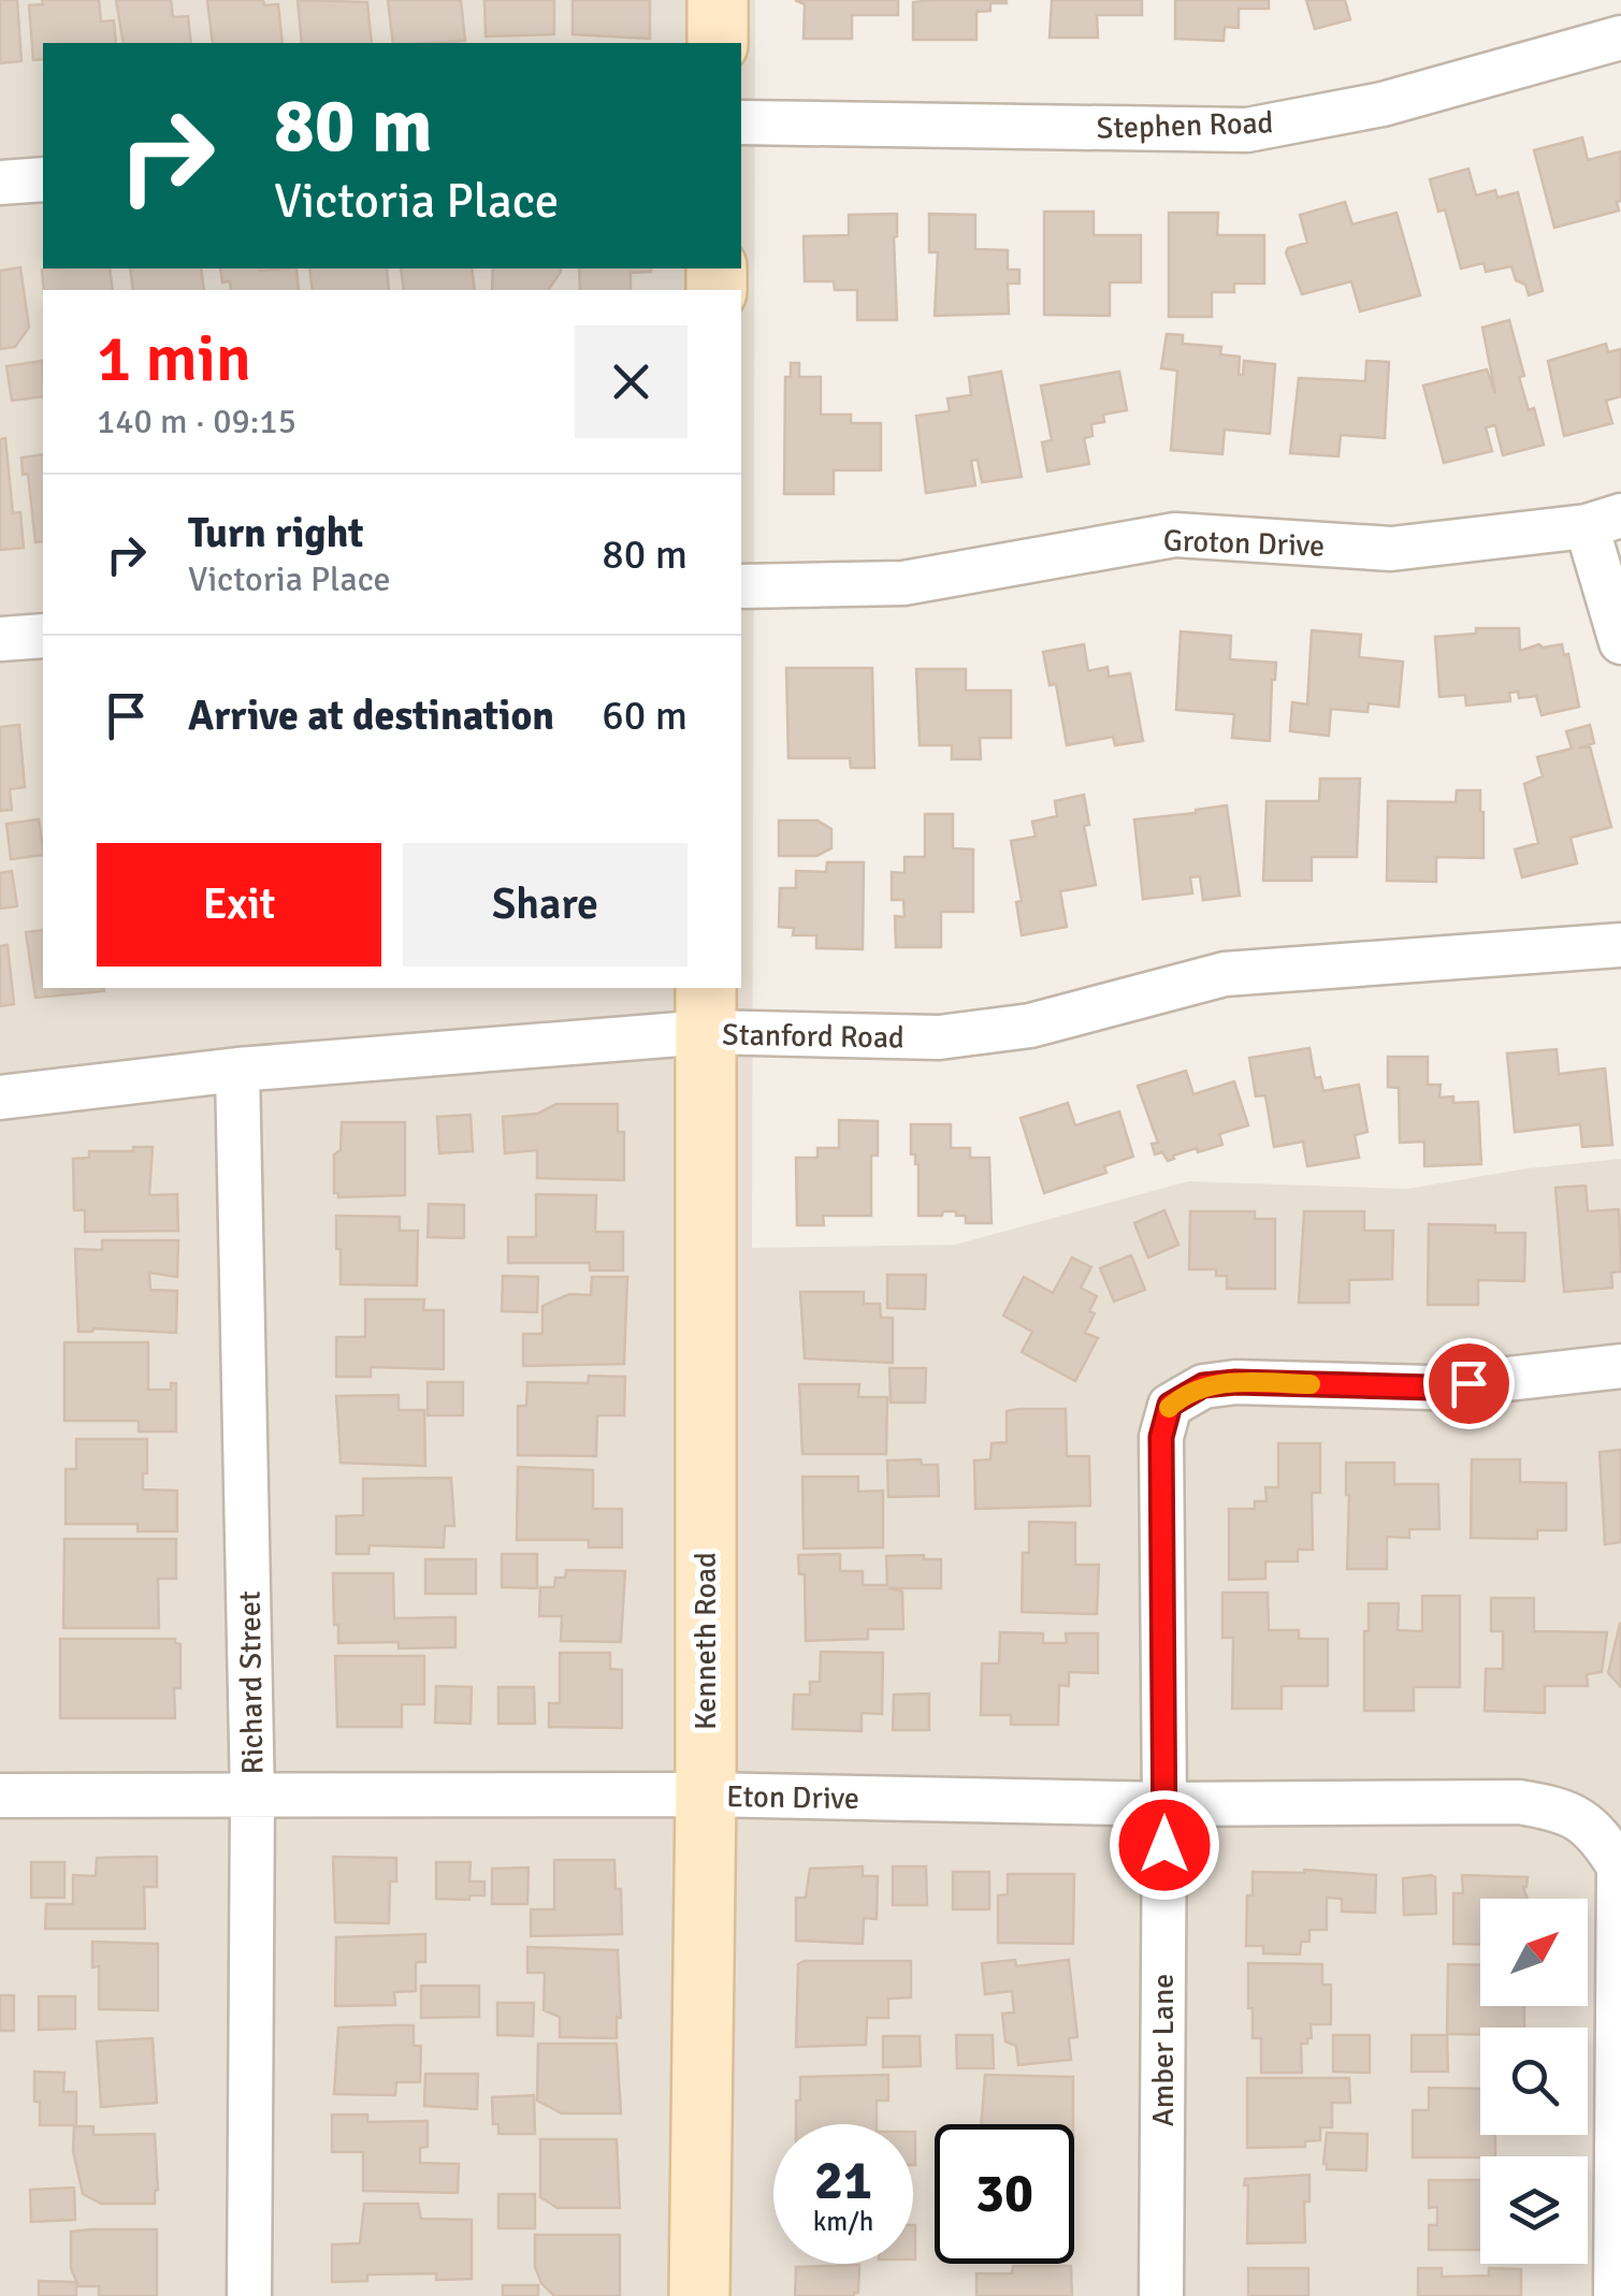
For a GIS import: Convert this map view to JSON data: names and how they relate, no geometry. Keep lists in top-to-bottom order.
{
  "streets": {
    "street": [
      "Stephen Road",
      "Groton Drive",
      "Stanford Road",
      "Kenneth Road",
      "Richard Street",
      "Eton Drive",
      "Amber Lane"
    ]
  },
  "crossings": [
    ["Stanford Road", "Kenneth Road"],
    ["Stanford Road", "Richard Street"],
    ["Kenneth Road", "Eton Drive"],
    ["Richard Street", "Eton Drive"],
    ["Eton Drive", "Amber Lane"]
  ],
  "north": "top right",
  "page": {
    "turn": ["80 m", "Victoria Place"],
    "heading": ["1 min", "140 m · 09:15"],
    "list": [
      {
        "name": "Turn right",
        "note": "Victoria Place",
        "value": "80 m"
      },
      {
        "name": "Arrive at destination",
        "value": "60 m"
      }
    ],
    "buttons": ["Exit", "Share"],
    "speed": "21 km/h",
    "limit": "30"
  }
}
